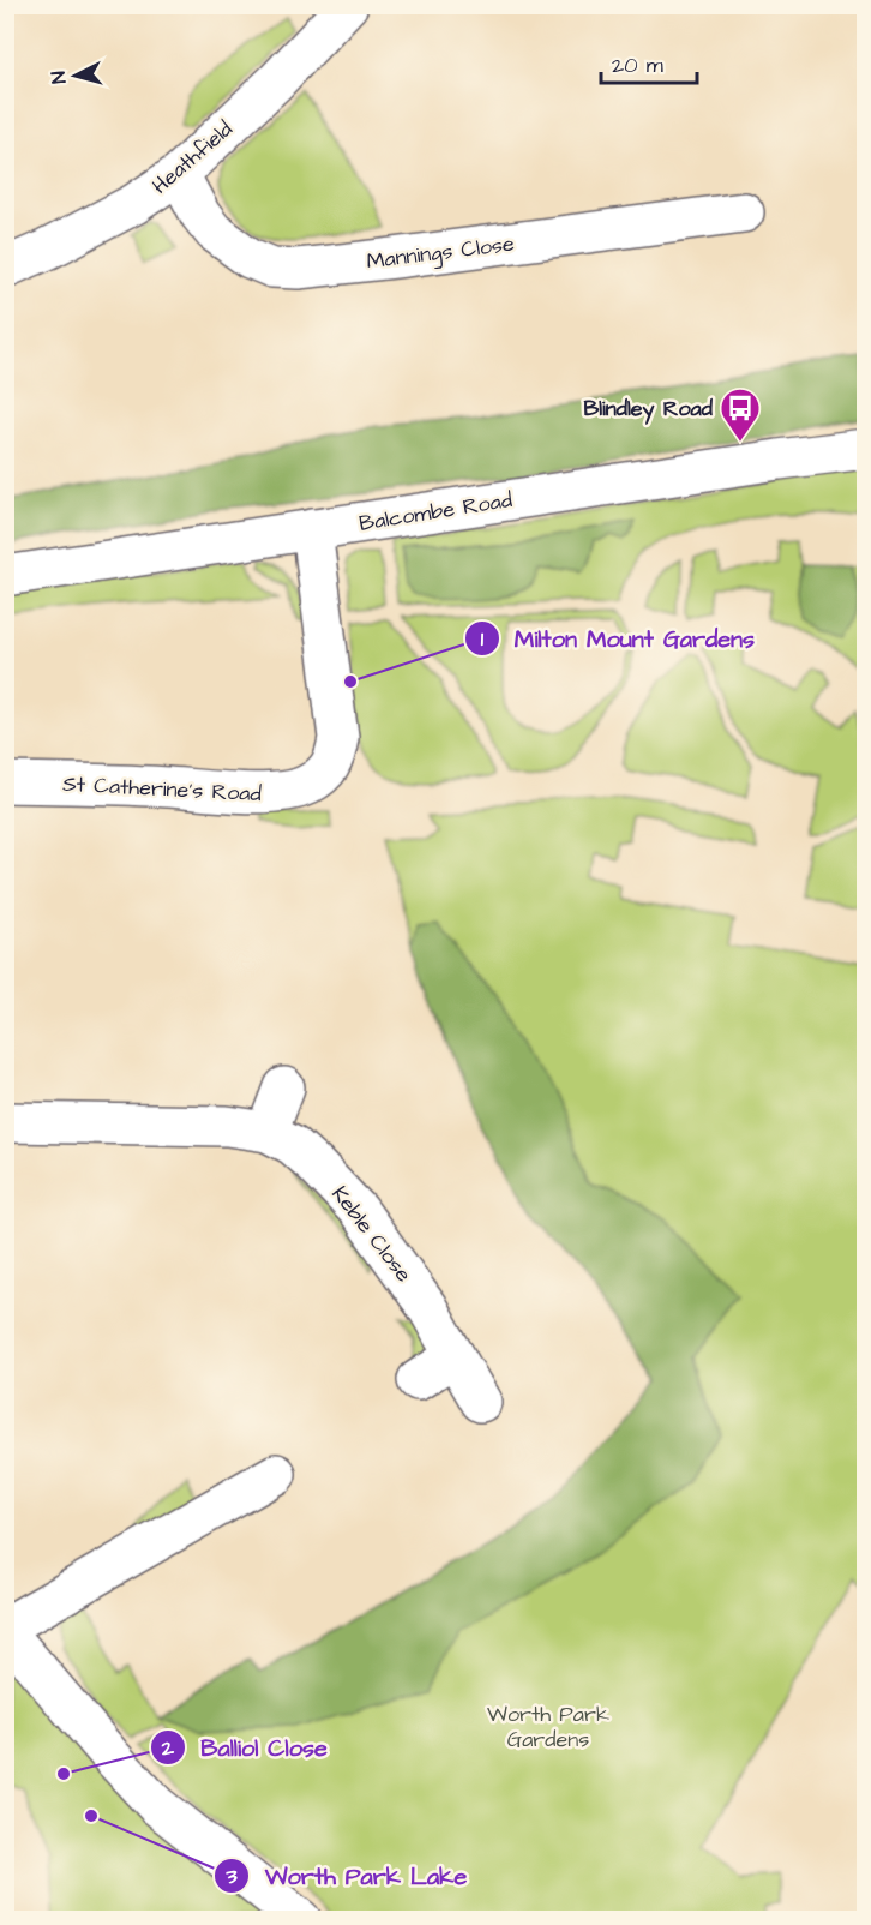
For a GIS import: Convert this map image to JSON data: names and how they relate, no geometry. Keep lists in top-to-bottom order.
{
  "streets": {
    "street": [
      "Heathfield",
      "Mannings Close",
      "Balcombe Road",
      "St Catherine's Road",
      "Keble Close"
    ]
  },
  "crossings": [
    ["Heathfield", "Mannings Close"],
    ["Balcombe Road", "St Catherine's Road"]
  ],
  "parks": ["Worth Park Gardens"],
  "places": {
    "bus stop": ["Blindley Road"],
    "other": ["Milton Mount Gardens", "Balliol Close", "Worth Park Lake"]
  },
  "scale_bar": "20 m",
  "north": "left"
}
